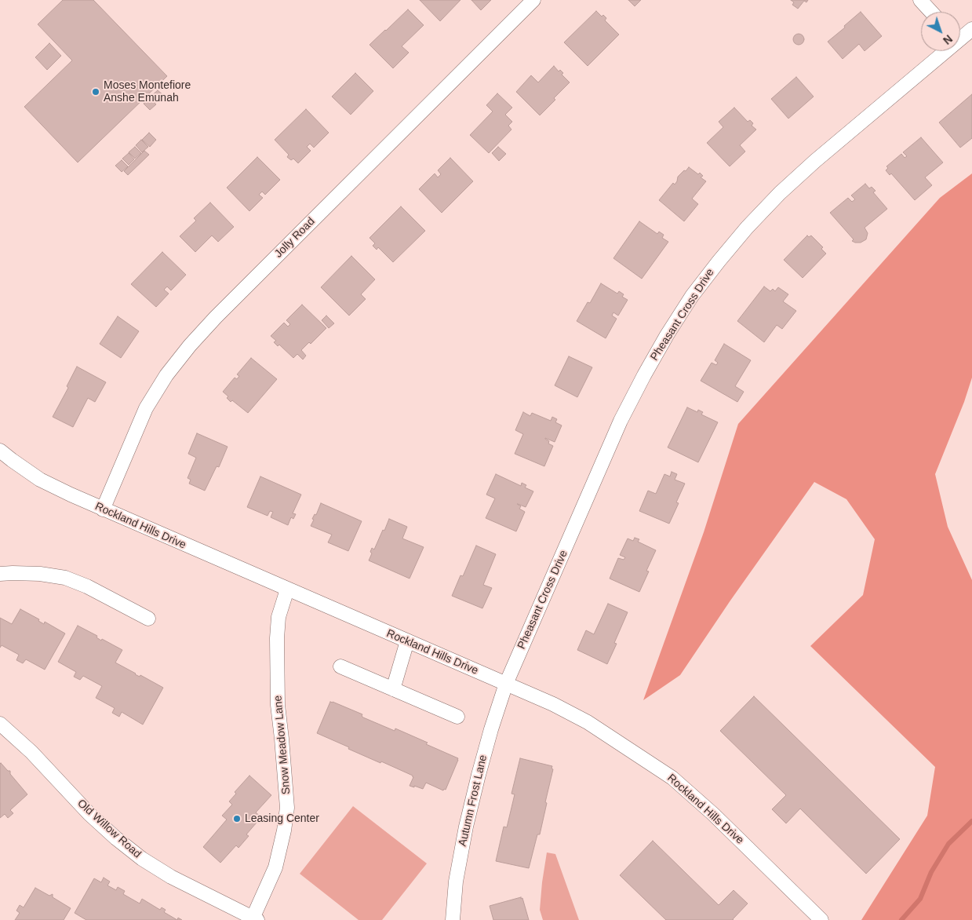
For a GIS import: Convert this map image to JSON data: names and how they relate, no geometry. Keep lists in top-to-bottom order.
{
  "streets": {
    "street": [
      "Jolly Road",
      "Pheasant Cross Drive",
      "Rockland Hills Drive",
      "Snow Meadow Lane",
      "Autumn Frost Lane",
      "Old Willow Road"
    ]
  },
  "crossings": [
    ["Jolly Road", "Rockland Hills Drive"],
    ["Pheasant Cross Drive", "Rockland Hills Drive"],
    ["Pheasant Cross Drive", "Autumn Frost Lane"],
    ["Rockland Hills Drive", "Snow Meadow Lane"],
    ["Rockland Hills Drive", "Autumn Frost Lane"],
    ["Snow Meadow Lane", "Old Willow Road"]
  ],
  "places": ["Moses Montefiore Anshe Emunah", "Leasing Center"],
  "north": "bottom right"
}
